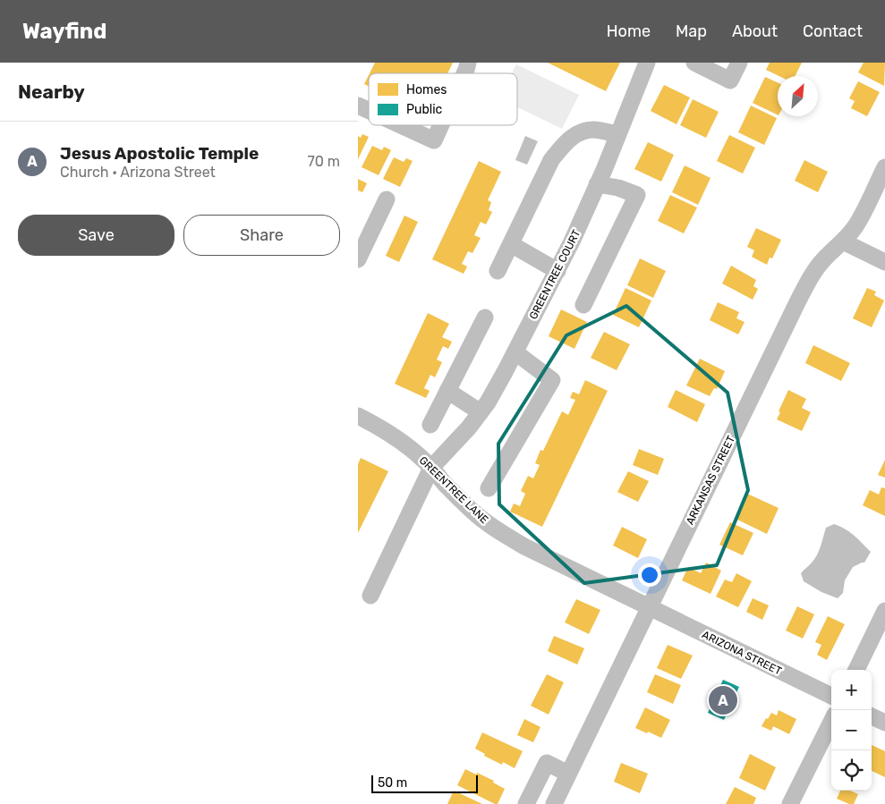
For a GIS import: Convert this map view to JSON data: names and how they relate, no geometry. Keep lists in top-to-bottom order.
{
  "streets": {
    "street": [
      "GREENTREE COURT",
      "ARKANSAS STREET",
      "GREENTREE LANE",
      "ARIZONA STREET"
    ]
  },
  "crossings": [
    ["GREENTREE COURT", "GREENTREE LANE"],
    ["ARKANSAS STREET", "GREENTREE LANE"],
    ["ARKANSAS STREET", "ARIZONA STREET"],
    ["GREENTREE LANE", "ARIZONA STREET"]
  ],
  "legend": ["Homes", "Public"],
  "scale_bar": "50 m",
  "north": "top right",
  "page": {
    "header": "Wayfind",
    "nav": [
      "Home",
      "Map",
      "About",
      "Contact"
    ],
    "heading": "Nearby",
    "list": [
      {
        "mark": "A",
        "name": "Jesus Apostolic Temple",
        "note": "Church · Arizona Street",
        "value": "70 m"
      }
    ],
    "buttons": ["Save", "Share"],
    "map_buttons": ["+", "−"],
    "pins": "A",
    "scale": "50 m"
  }
}
